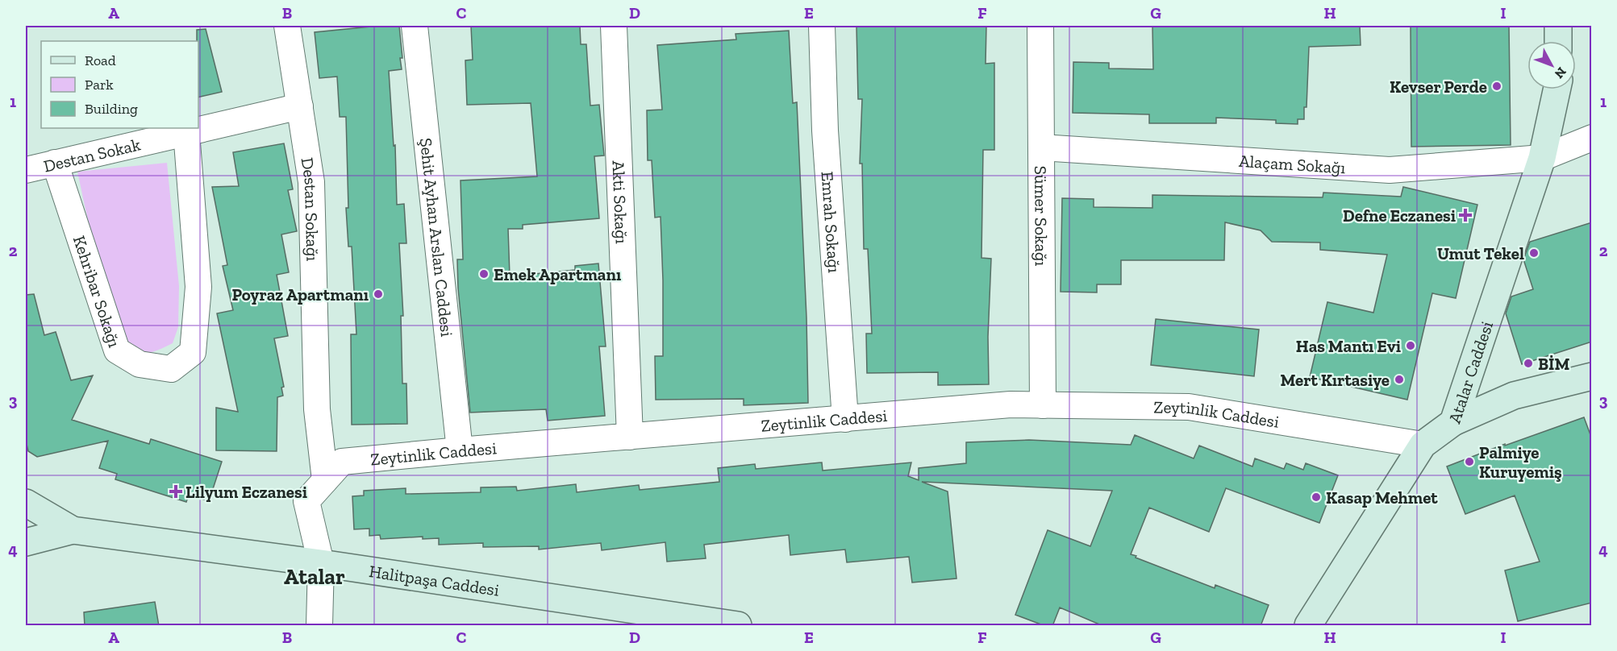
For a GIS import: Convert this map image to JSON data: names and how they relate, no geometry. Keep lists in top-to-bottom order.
{
  "streets": {
    "street": [
      "Destan Sokak",
      "Alaçam Sokağı",
      "Akti Sokağı",
      "Destan Sokağı",
      "Sümer Sokağı",
      "Emrah Sokağı",
      "Şehit Ayhan Arslan Caddesi",
      "Kehribar Sokağı",
      "Atalar Caddesi",
      "Zeytinlik Caddesi",
      "Halitpaşa Caddesi"
    ]
  },
  "crossings": [
    ["Destan Sokak", "Destan Sokağı"],
    ["Destan Sokak", "Kehribar Sokağı"],
    ["Alaçam Sokağı", "Sümer Sokağı"],
    ["Alaçam Sokağı", "Atalar Caddesi"],
    ["Akti Sokağı", "Zeytinlik Caddesi"],
    ["Destan Sokağı", "Zeytinlik Caddesi"],
    ["Sümer Sokağı", "Zeytinlik Caddesi"],
    ["Emrah Sokağı", "Zeytinlik Caddesi"],
    ["Şehit Ayhan Arslan Caddesi", "Zeytinlik Caddesi"],
    ["Atalar Caddesi", "Zeytinlik Caddesi"],
    ["Zeytinlik Caddesi", "Halitpaşa Caddesi"]
  ],
  "districts": ["Atalar"],
  "places": {
    "other": [
      "Kevser Perde",
      "Umut Tekel",
      "Emek Apartmanı",
      "Poyraz Apartmanı",
      "Has Mantı Evi",
      "BİM",
      "Mert Kırtasiye",
      "Palmiye Kuruyemiş",
      "Kasap Mehmet"
    ],
    "health": ["Defne Eczanesi", "Lilyum Eczanesi"]
  },
  "legend": ["Road", "Park", "Building"],
  "north": "bottom right",
  "grid": {
    "columns": [
      "A",
      "B",
      "C",
      "D",
      "E",
      "F",
      "G",
      "H",
      "I"
    ],
    "rows": [
      "1",
      "2",
      "3",
      "4"
    ]
  }
}
